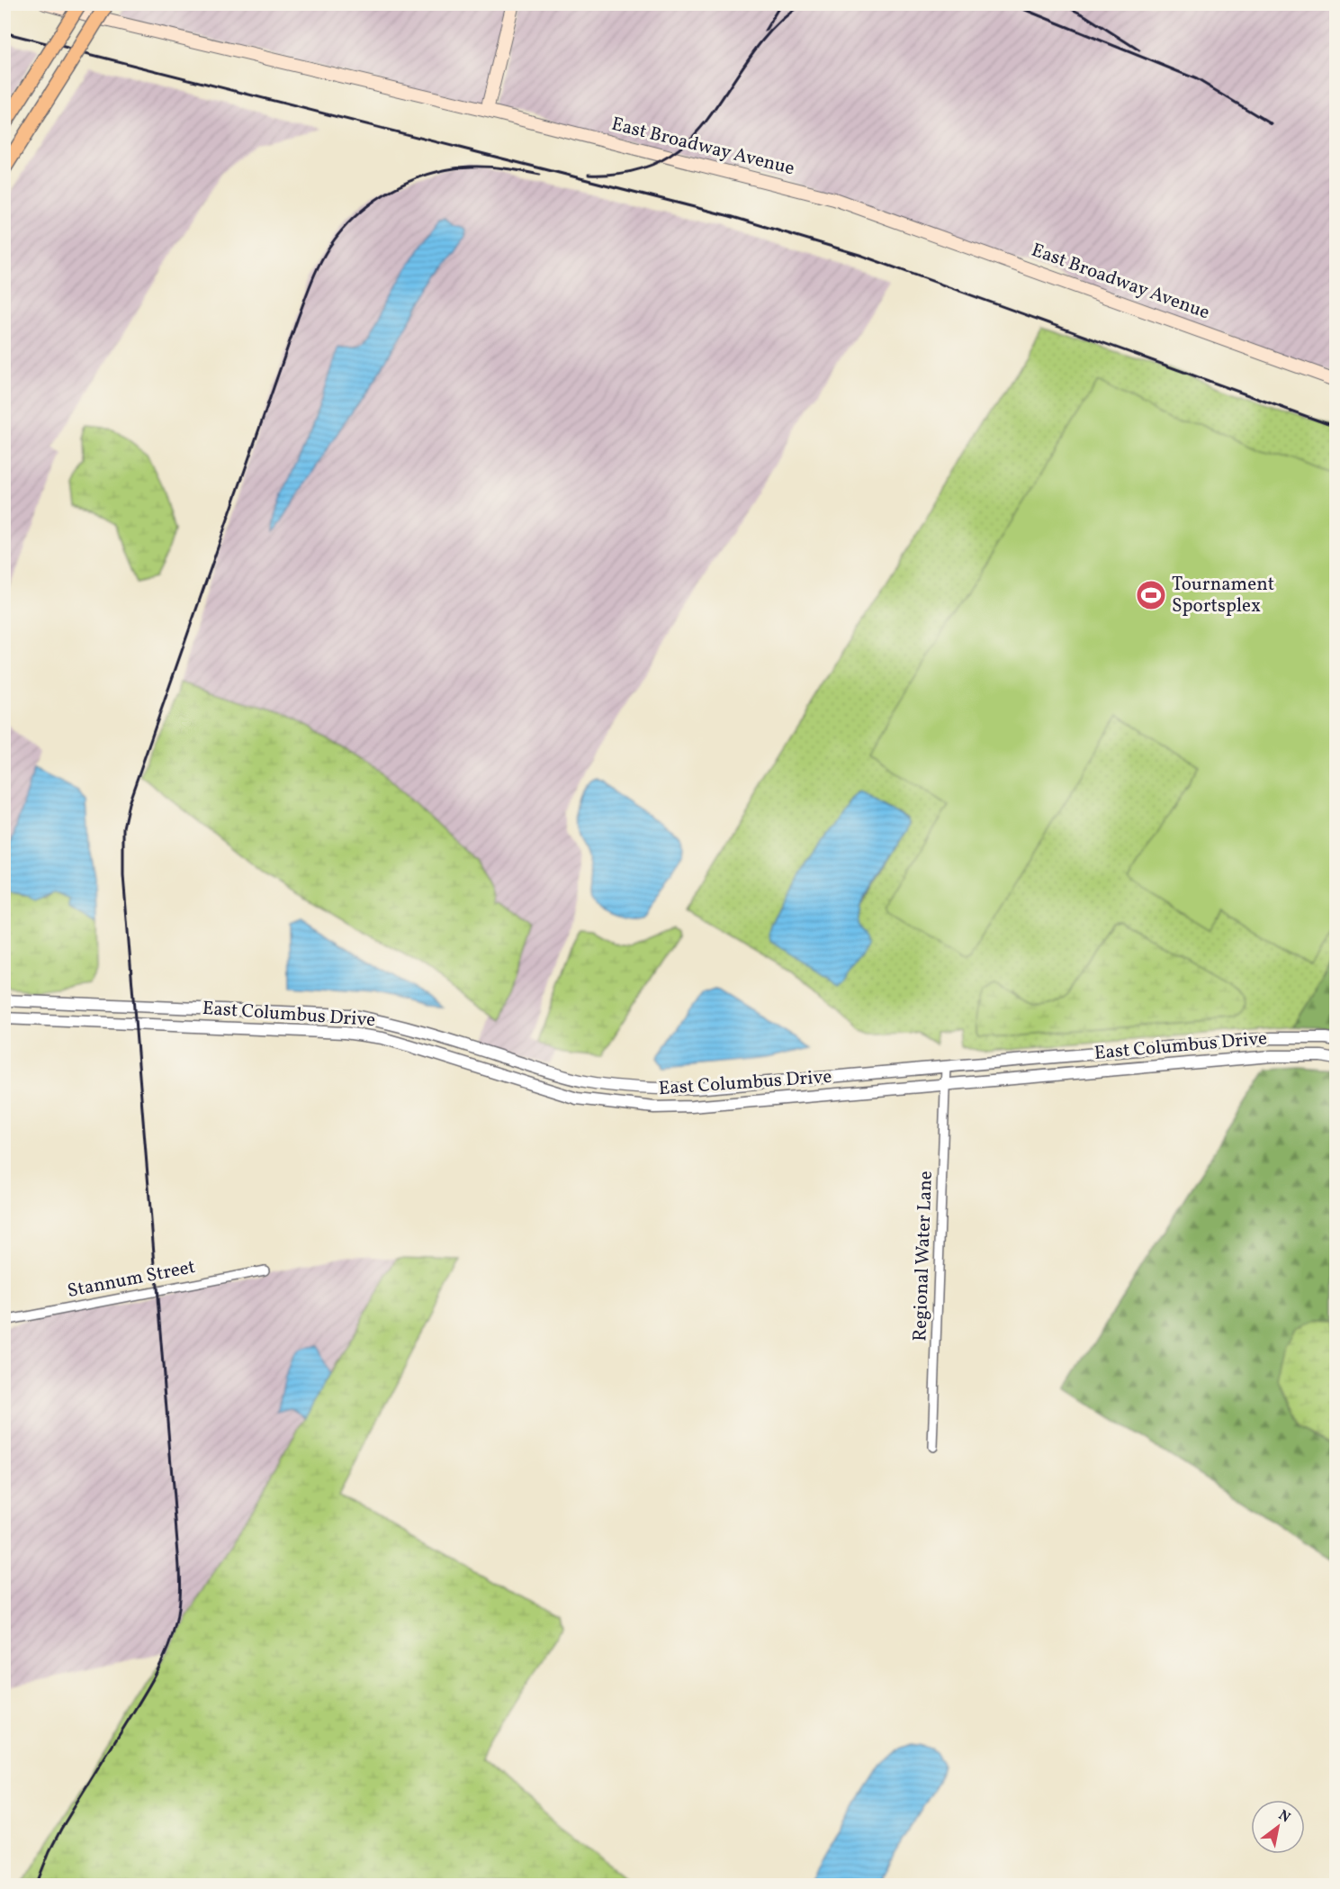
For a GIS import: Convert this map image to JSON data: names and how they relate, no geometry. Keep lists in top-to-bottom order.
{
  "streets": {
    "main road": ["East Broadway Avenue"],
    "street": ["East Columbus Drive", "Regional Water Lane", "Stannum Street"]
  },
  "crossings": [
    ["East Columbus Drive", "Regional Water Lane"]
  ],
  "places": {
    "sports": ["Tournament Sportsplex"]
  },
  "north": "top right"
}
